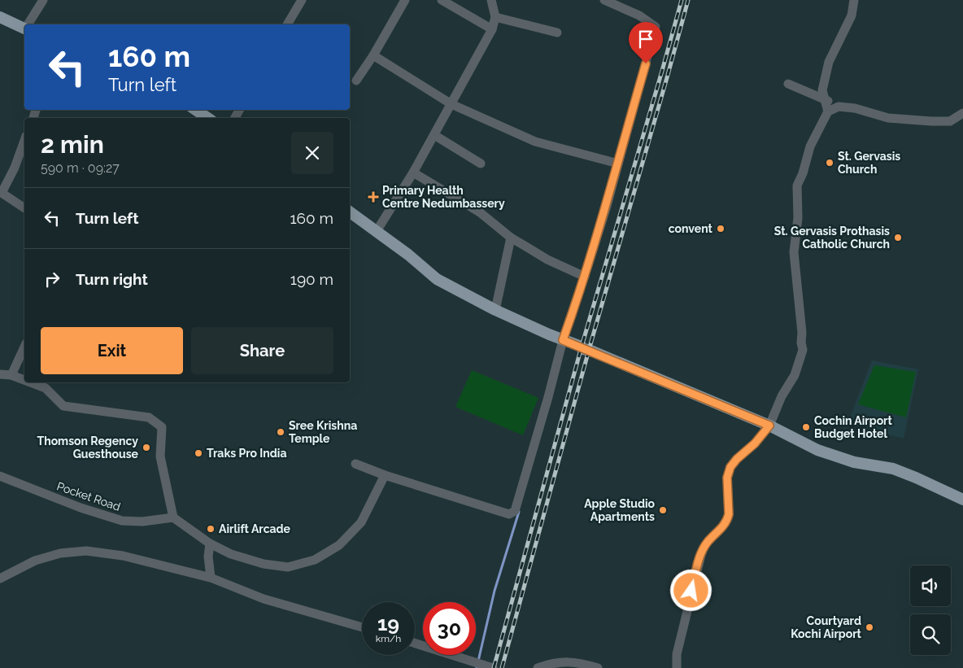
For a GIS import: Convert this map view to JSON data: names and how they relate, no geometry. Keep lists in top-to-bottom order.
{
  "streets": {
    "street": ["Pocket Road"]
  },
  "places": {
    "other": [
      "St. Gervasis Church",
      "convent",
      "St. Gervasis Prothasis Catholic Church",
      "Cochin Airport Budget Hotel",
      "Sree Krishna Temple",
      "Thomson Regency Guesthouse",
      "Traks Pro India",
      "Apple Studio Apartments",
      "Airlift Arcade",
      "Courtyard Kochi Airport"
    ],
    "health": ["Primary Health Centre Nedumbassery"]
  },
  "page": {
    "turn": ["160 m", "Turn left"],
    "heading": ["2 min", "590 m · 09:27"],
    "list": [
      {
        "name": "Turn left",
        "value": "160 m"
      },
      {
        "name": "Turn right",
        "value": "190 m"
      }
    ],
    "buttons": ["Exit", "Share"],
    "speed": "19 km/h",
    "limit": "30"
  }
}
